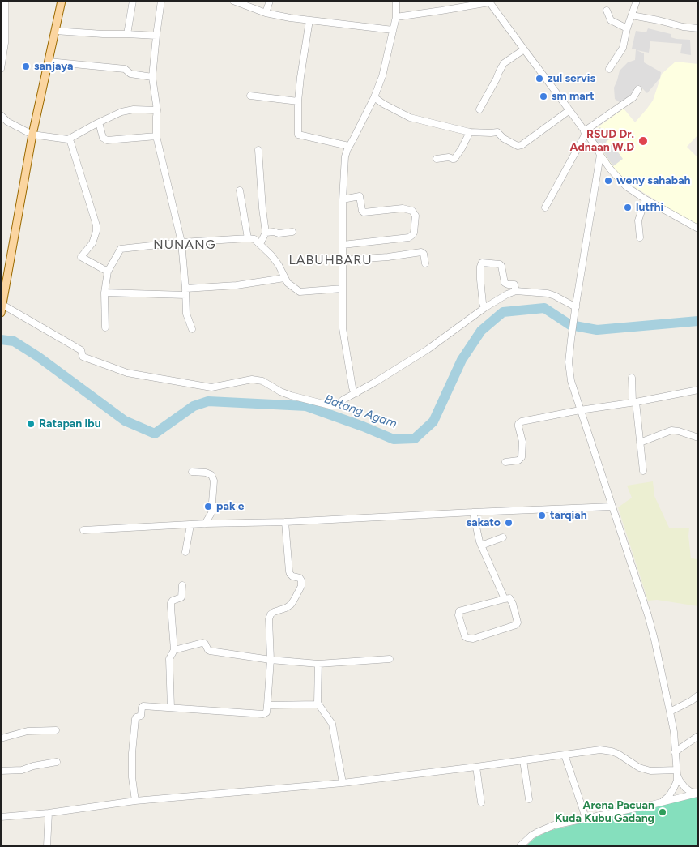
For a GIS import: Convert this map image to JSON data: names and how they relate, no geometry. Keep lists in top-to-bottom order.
{
  "districts": ["NUNANG", "LABUHBARU"],
  "water": ["Batang Agam"],
  "places": [
    "sanjaya",
    "zul servis",
    "sm mart",
    "RSUD Dr. Adnaan W.D",
    "weny sahabah",
    "lutfhi",
    "Ratapan ibu",
    "pak e",
    "tarqiah",
    "sakato",
    "Arena Pacuan Kuda Kubu Gadang"
  ]
}
